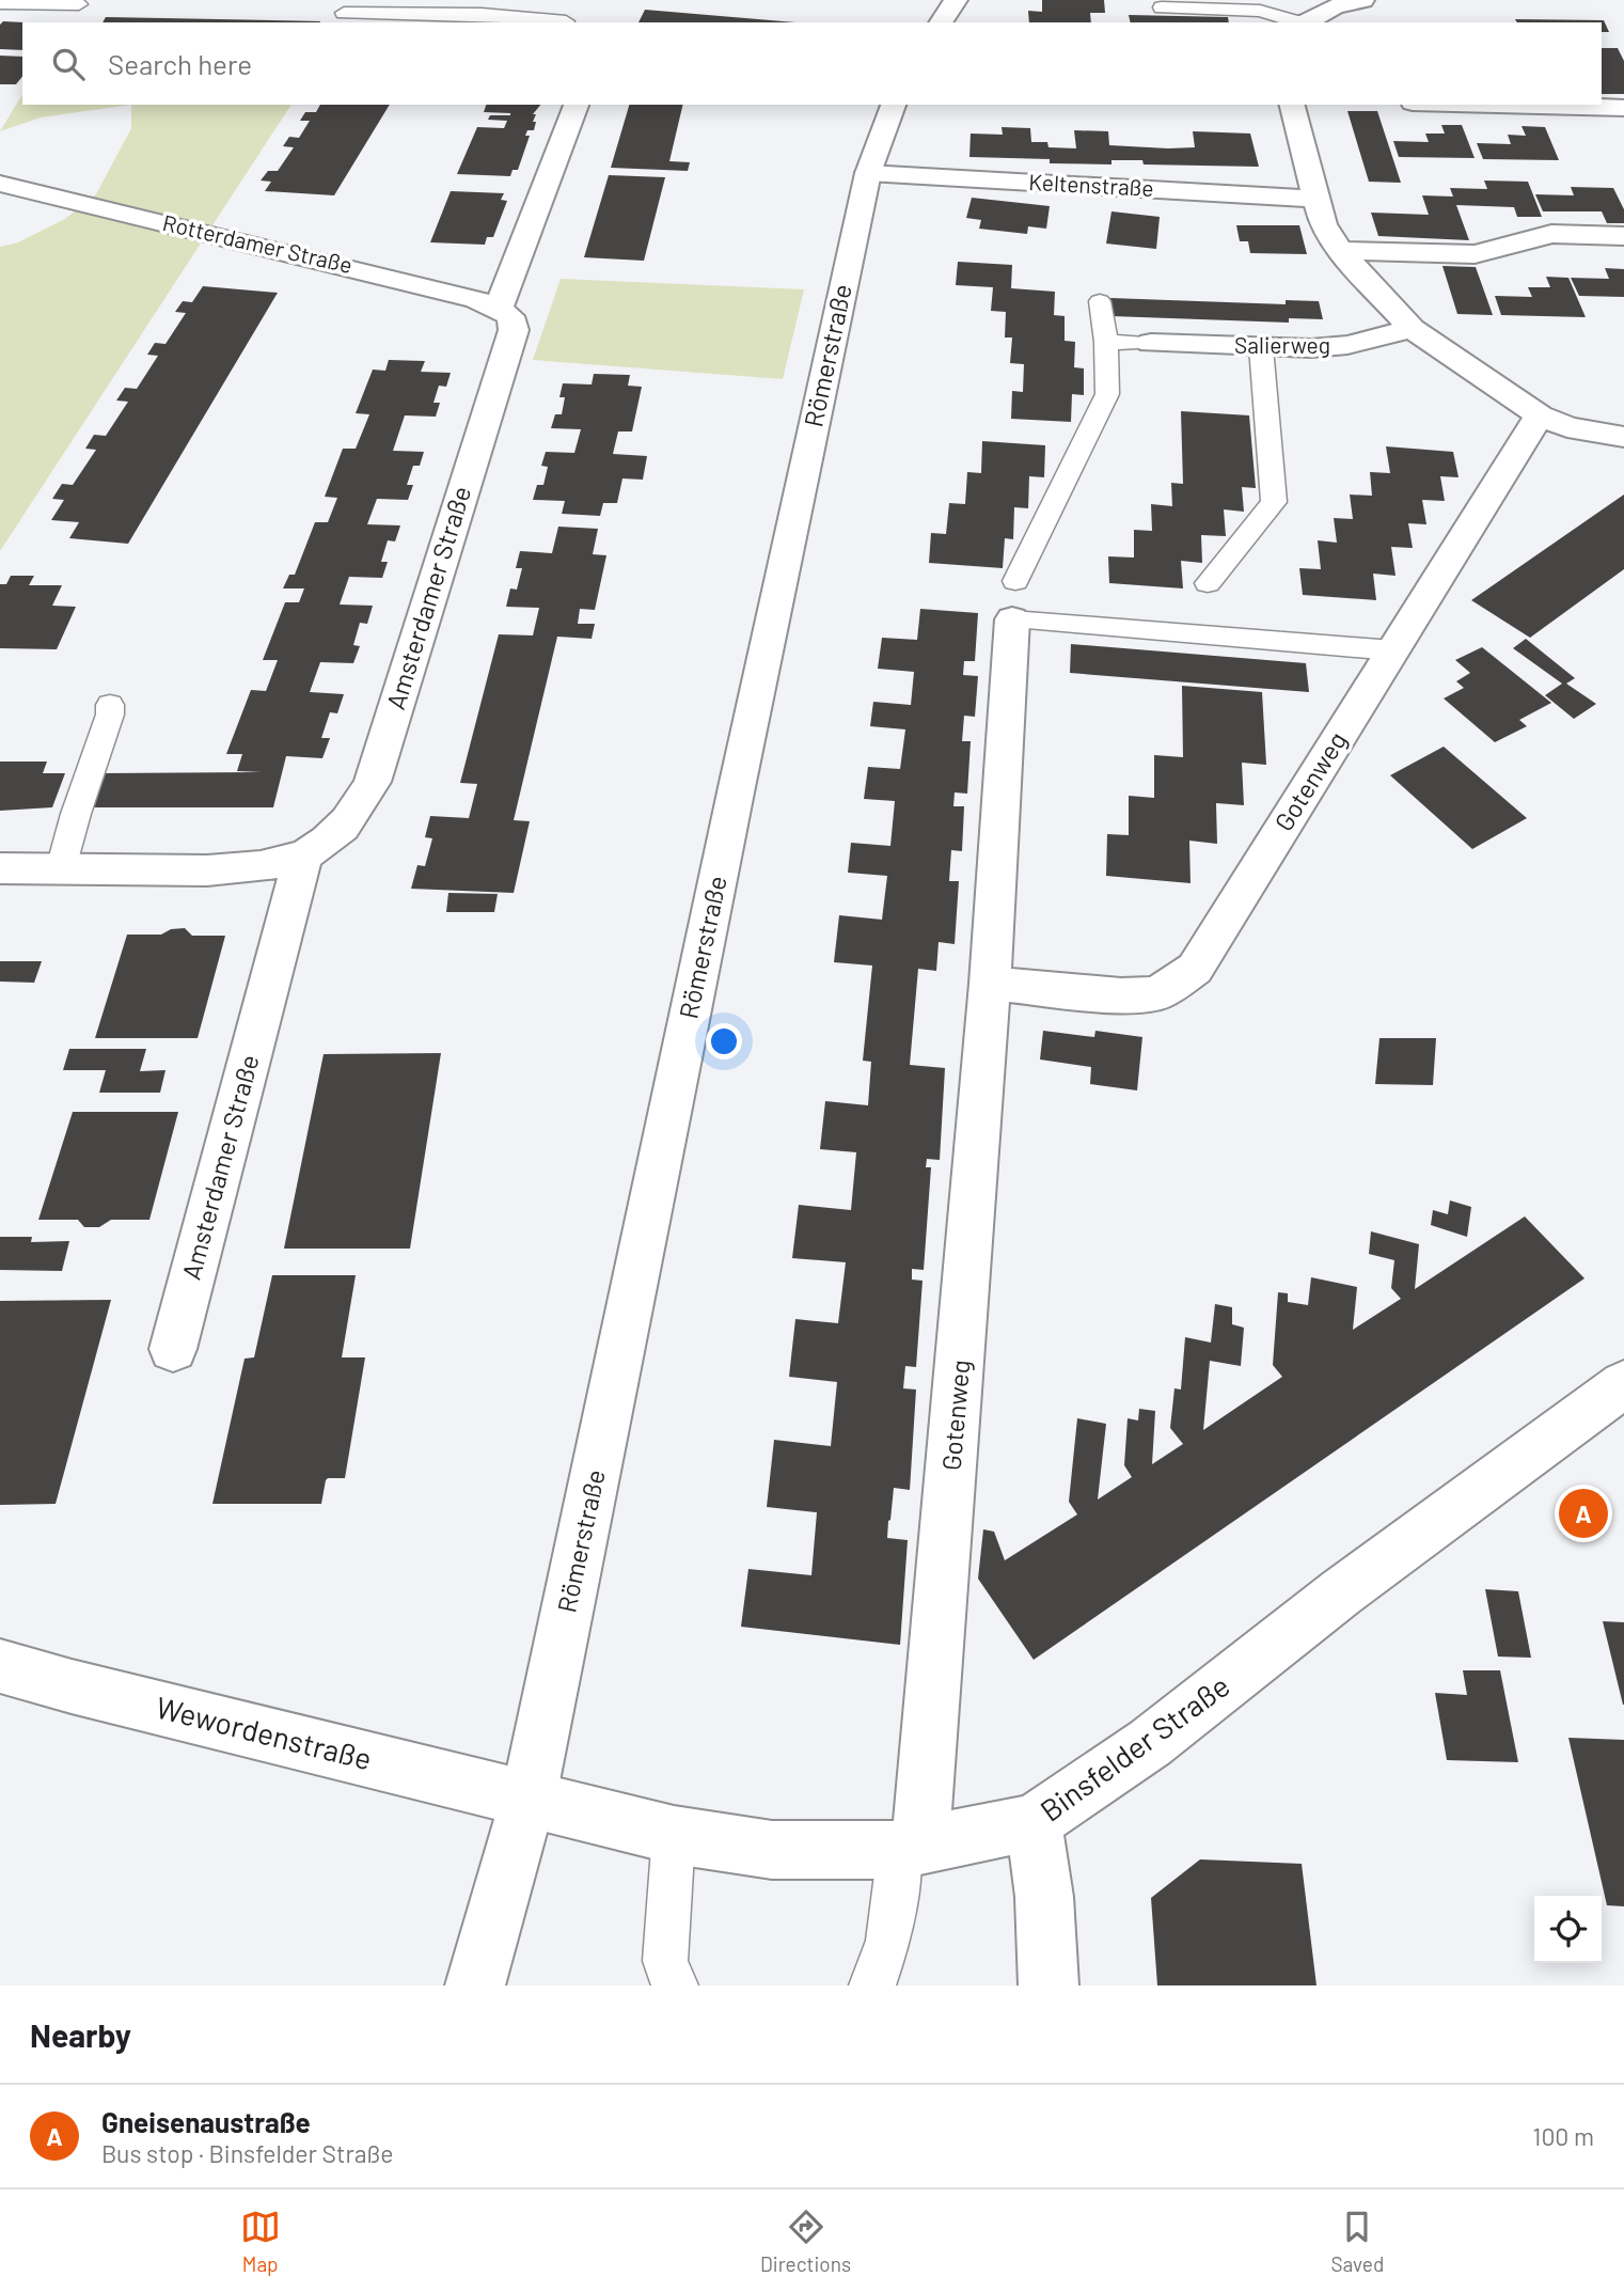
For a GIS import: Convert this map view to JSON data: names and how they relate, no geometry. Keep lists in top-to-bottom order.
{
  "streets": {
    "street": [
      "Keltenstraße",
      "Rotterdamer Straße",
      "Salierweg",
      "Römerstraße",
      "Amsterdamer Straße",
      "Gotenweg",
      "Wewordenstraße",
      "Binsfelder Straße"
    ]
  },
  "crossings": [
    ["Keltenstraße", "Römerstraße"],
    ["Rotterdamer Straße", "Amsterdamer Straße"],
    ["Römerstraße", "Wewordenstraße"],
    ["Römerstraße", "Binsfelder Straße"],
    ["Gotenweg", "Binsfelder Straße"],
    ["Wewordenstraße", "Binsfelder Straße"]
  ],
  "page": {
    "search": "Search here",
    "pins": "A",
    "heading": "Nearby",
    "list": [
      {
        "mark": "A",
        "name": "Gneisenaustraße",
        "note": "Bus stop · Binsfelder Straße",
        "value": "100 m"
      }
    ],
    "nav": ["Map", "Directions", "Saved"]
  }
}
